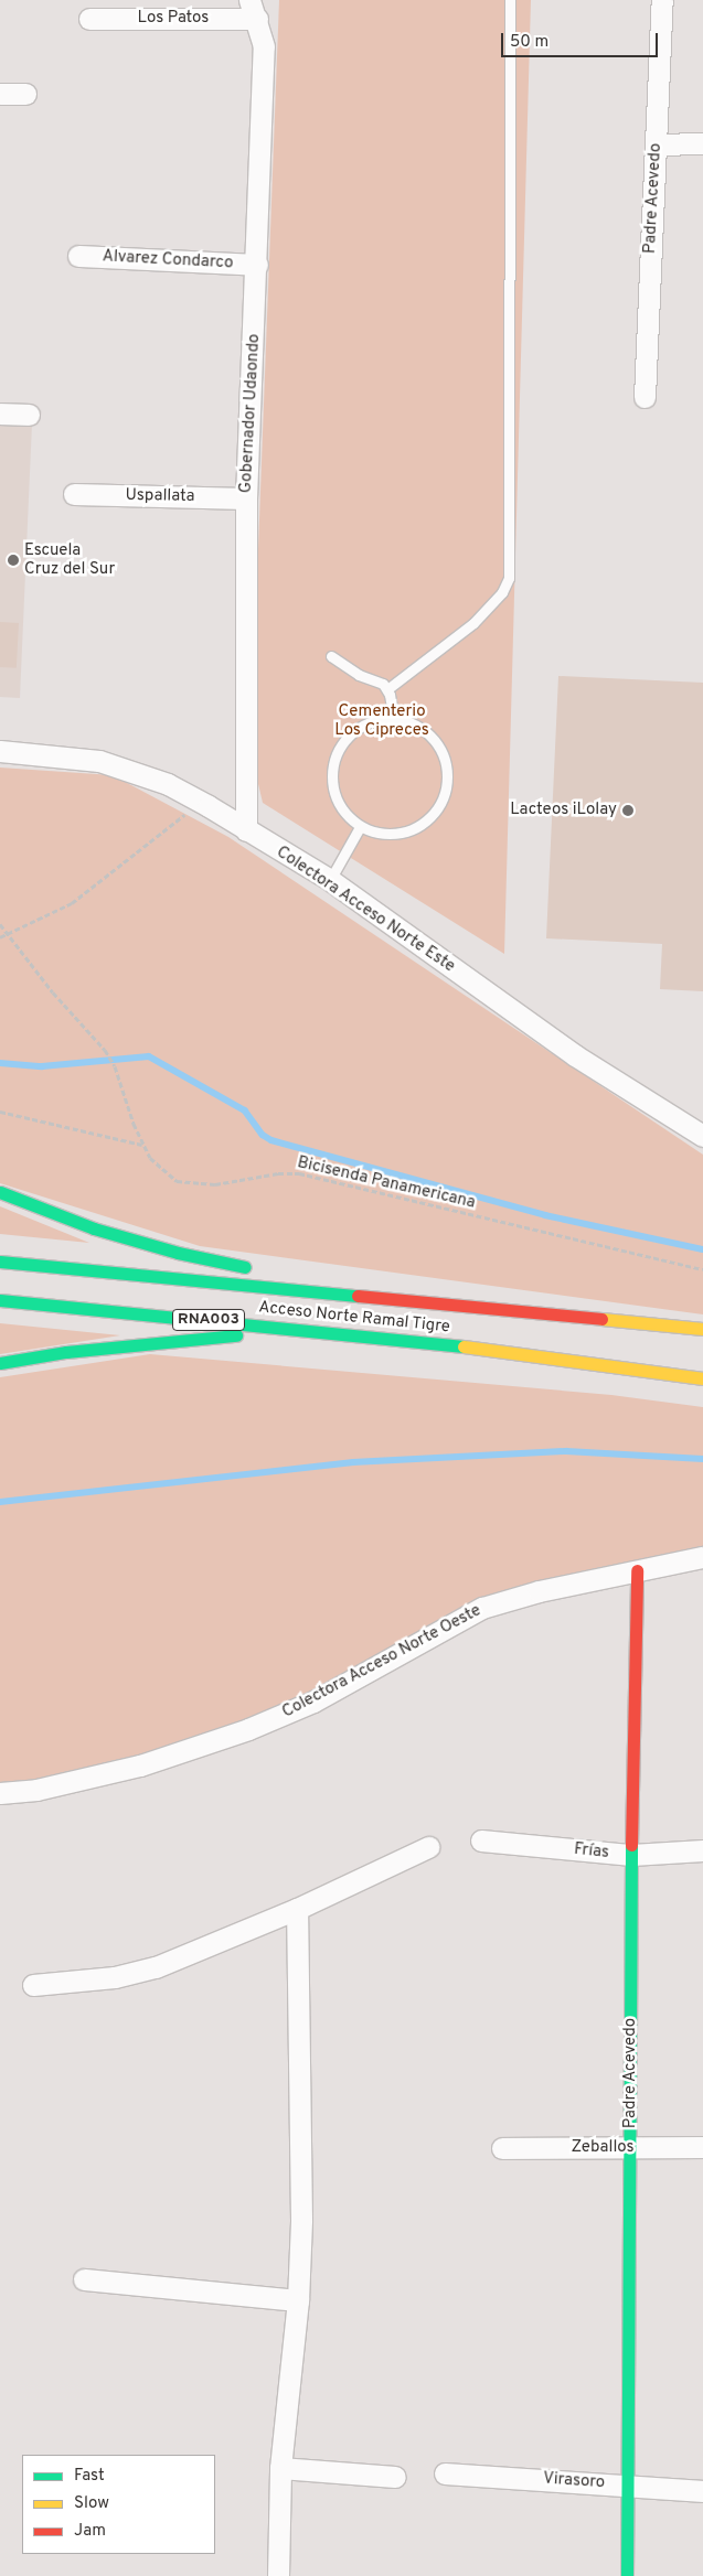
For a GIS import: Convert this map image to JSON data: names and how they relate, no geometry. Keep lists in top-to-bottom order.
{
  "streets": {
    "main road": ["Padre Acevedo", "Acceso Norte Ramal Tigre", "RNA003"],
    "street": [
      "Los Patos",
      "Alvarez Condarco",
      "Gobernador Udaondo",
      "Uspallata",
      "Colectora Acceso Norte Este",
      "Colectora Acceso Norte Oeste",
      "Frías",
      "Zeballos",
      "Virasoro"
    ],
    "path": ["Bicisenda Panamericana"]
  },
  "crossings": [
    ["Los Patos", "Gobernador Udaondo"],
    ["Padre Acevedo", "Colectora Acceso Norte Oeste"],
    ["Padre Acevedo", "Frías"],
    ["Padre Acevedo", "Zeballos"],
    ["Padre Acevedo", "Virasoro"],
    ["Alvarez Condarco", "Gobernador Udaondo"],
    ["Gobernador Udaondo", "Uspallata"],
    ["Gobernador Udaondo", "Colectora Acceso Norte Este"]
  ],
  "parks": ["Cementerio Los Cipreces"],
  "places": ["Escuela Cruz del Sur", "Lacteos iLolay"],
  "legend": ["Fast", "Slow", "Jam"],
  "scale_bar": "50 m"
}
